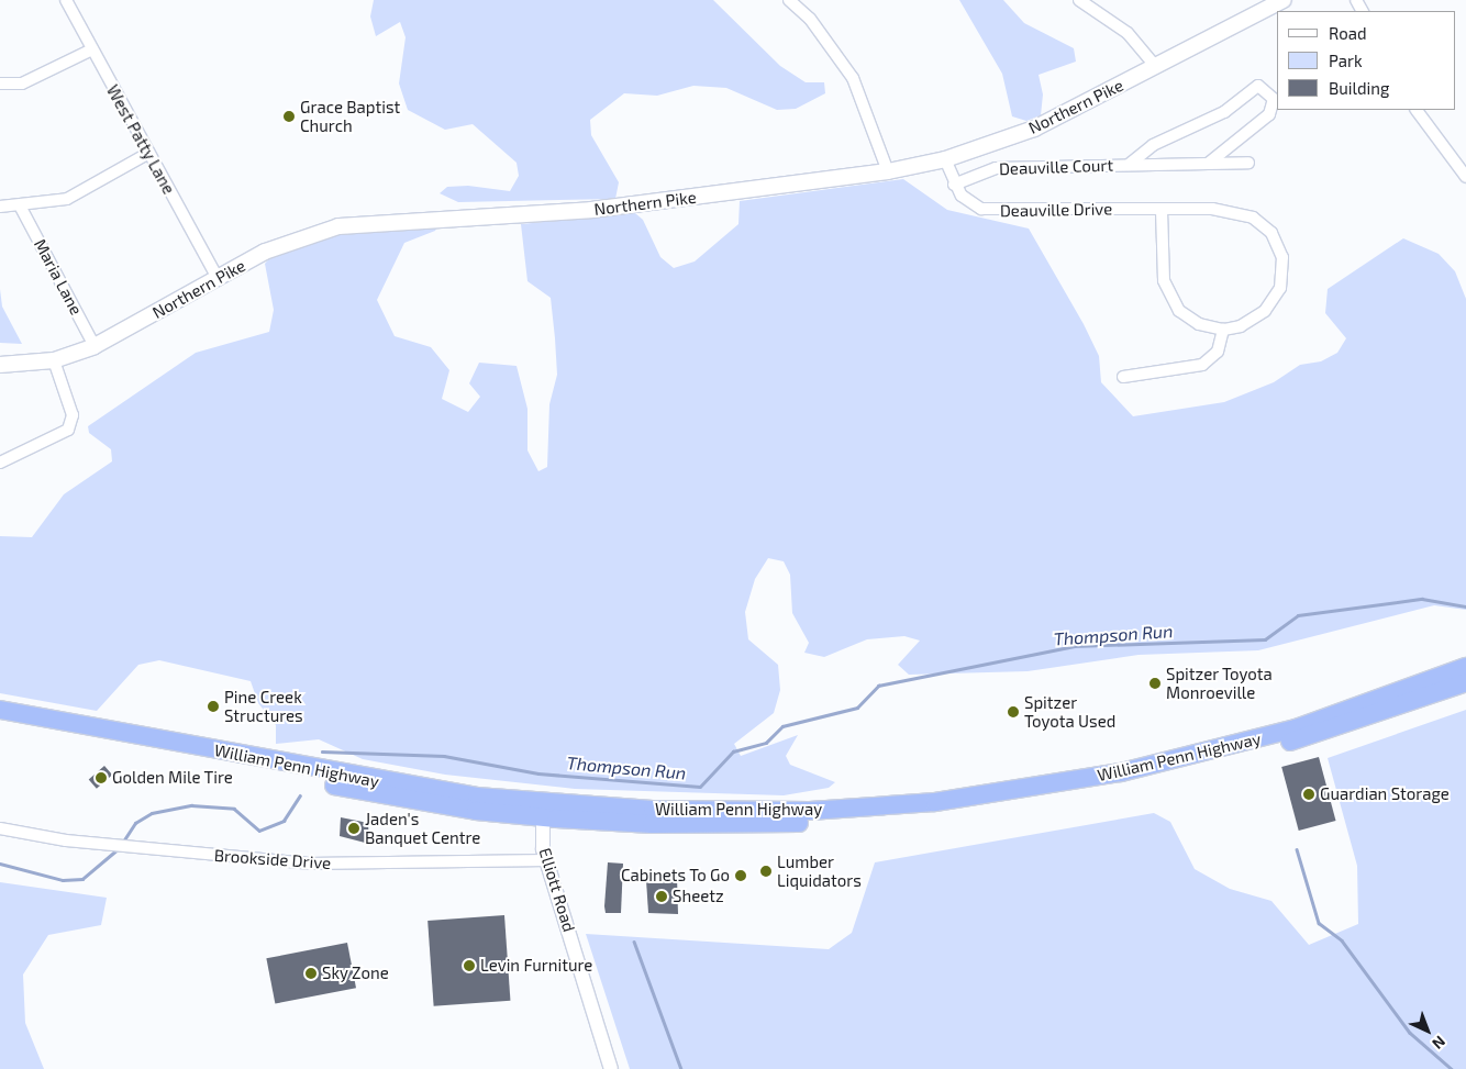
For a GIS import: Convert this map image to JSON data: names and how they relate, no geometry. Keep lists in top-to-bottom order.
{
  "streets": {
    "highway": ["William Penn Highway"],
    "main road": ["Northern Pike"],
    "street": [
      "West Patty Lane",
      "Deauville Court",
      "Deauville Drive",
      "Maria Lane",
      "Brookside Drive",
      "Elliott Road"
    ]
  },
  "crossings": [
    ["Northern Pike", "West Patty Lane"],
    ["Northern Pike", "Deauville Drive"],
    ["Northern Pike", "Maria Lane"],
    ["Deauville Court", "Deauville Drive"],
    ["William Penn Highway", "Elliott Road"],
    ["Brookside Drive", "Elliott Road"]
  ],
  "water": ["Thompson Run"],
  "places": [
    "Grace Baptist Church",
    "Spitzer Toyota Monroeville",
    "Pine Creek Structures",
    "Spitzer Toyota Used",
    "Golden Mile Tire",
    "Guardian Storage",
    "Jaden's Banquet Centre",
    "Lumber Liquidators",
    "Cabinets To Go",
    "Sheetz",
    "Levin Furniture",
    "Sky Zone"
  ],
  "legend": ["Road", "Park", "Building"],
  "north": "bottom right"
}
